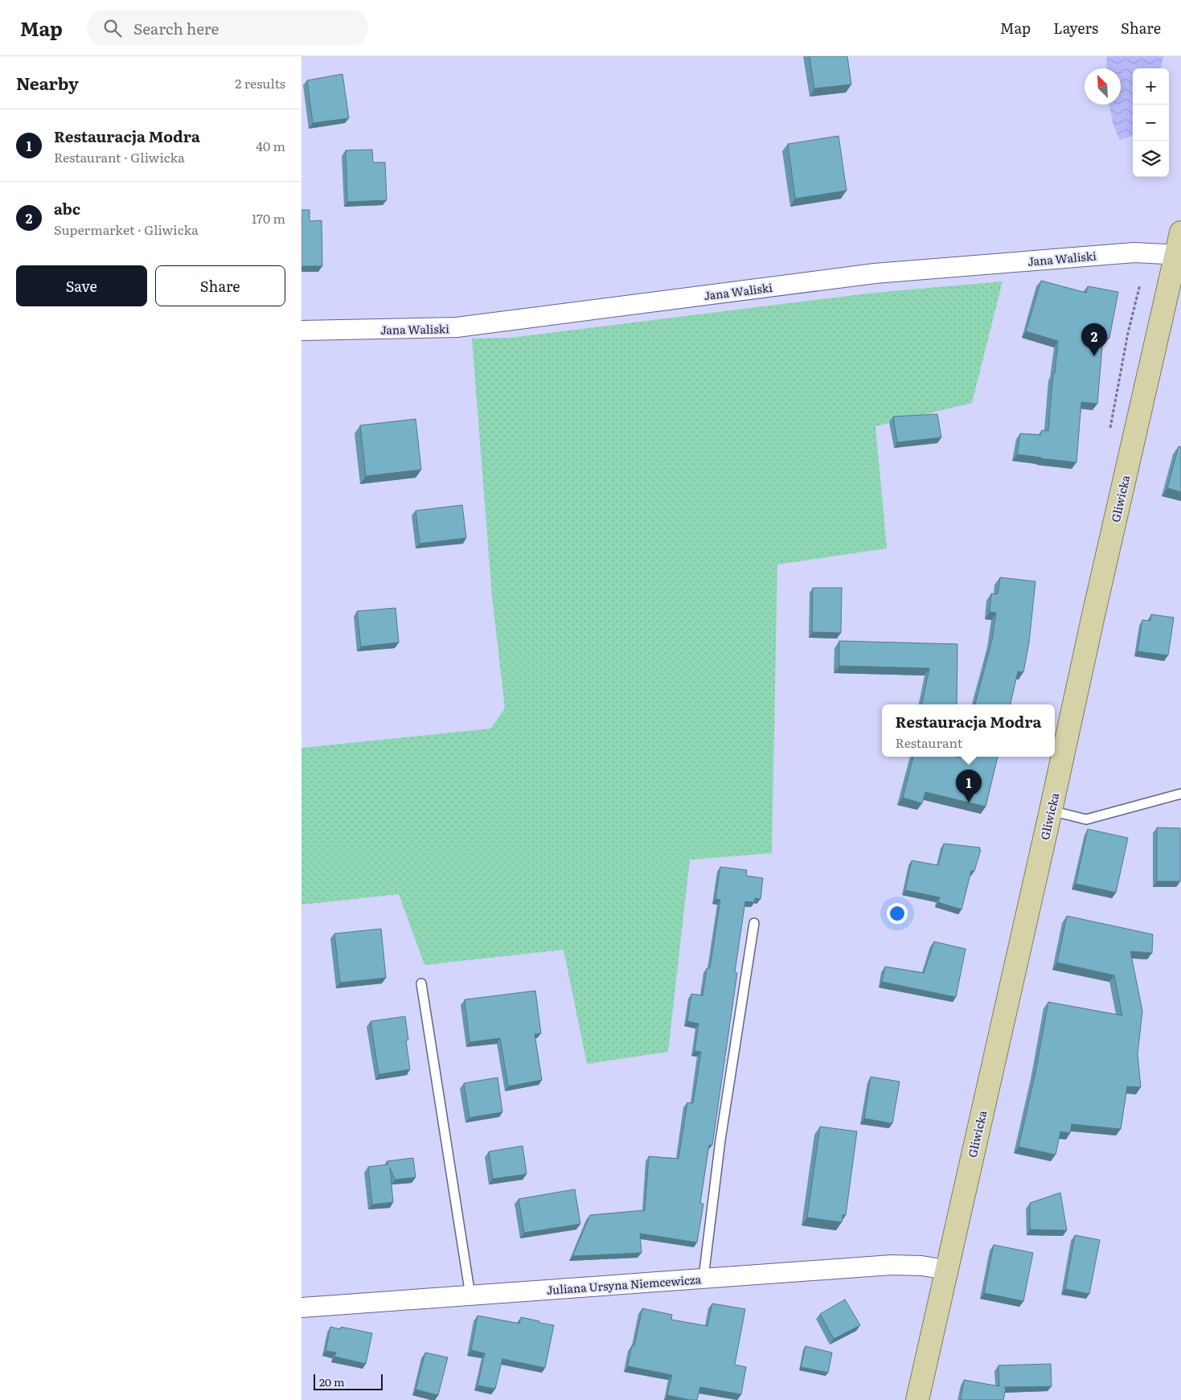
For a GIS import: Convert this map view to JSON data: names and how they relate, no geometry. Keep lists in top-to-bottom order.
{
  "streets": {
    "main road": ["Gliwicka"],
    "street": ["Jana Waliski", "Juliana Ursyna Niemcewicza"]
  },
  "crossings": [
    ["Jana Waliski", "Gliwicka"],
    ["Gliwicka", "Juliana Ursyna Niemcewicza"]
  ],
  "scale_bar": "20 m",
  "north": "top left",
  "page": {
    "header": "Map",
    "search": "Search here",
    "nav": ["Map", "Layers", "Share"],
    "heading": ["Nearby", "2 results"],
    "map_buttons": ["+", "−"],
    "list": [
      {
        "mark": "1",
        "name": "Restauracja Modra",
        "note": "Restaurant · Gliwicka",
        "value": "40 m"
      },
      {
        "mark": "2",
        "name": "abc",
        "note": "Supermarket · Gliwicka",
        "value": "170 m"
      }
    ],
    "buttons": ["Save", "Share"],
    "pins": ["2", "1"],
    "popup": ["Restauracja Modra", "Restaurant"],
    "scale": "20 m"
  }
}
